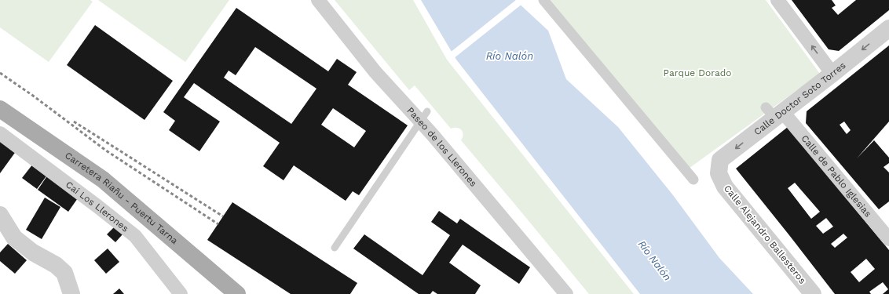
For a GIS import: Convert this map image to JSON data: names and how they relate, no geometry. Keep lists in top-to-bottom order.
{
  "streets": {
    "main road": ["Carretera Riañu - Puertu Tarna"],
    "street": [
      "Calle Doctor Soto Torres",
      "Paseo de los Llerones",
      "Calle de Pablo Iglesias",
      "Cai Los Llerones",
      "Calle Alejandro Ballesteros"
    ]
  },
  "crossings": [
    ["Calle Doctor Soto Torres", "Calle de Pablo Iglesias"],
    ["Calle Doctor Soto Torres", "Calle Alejandro Ballesteros"]
  ],
  "one_way": ["Calle Doctor Soto Torres"],
  "water": ["Río Nalón"],
  "parks": ["Parque Dorado"]
}
